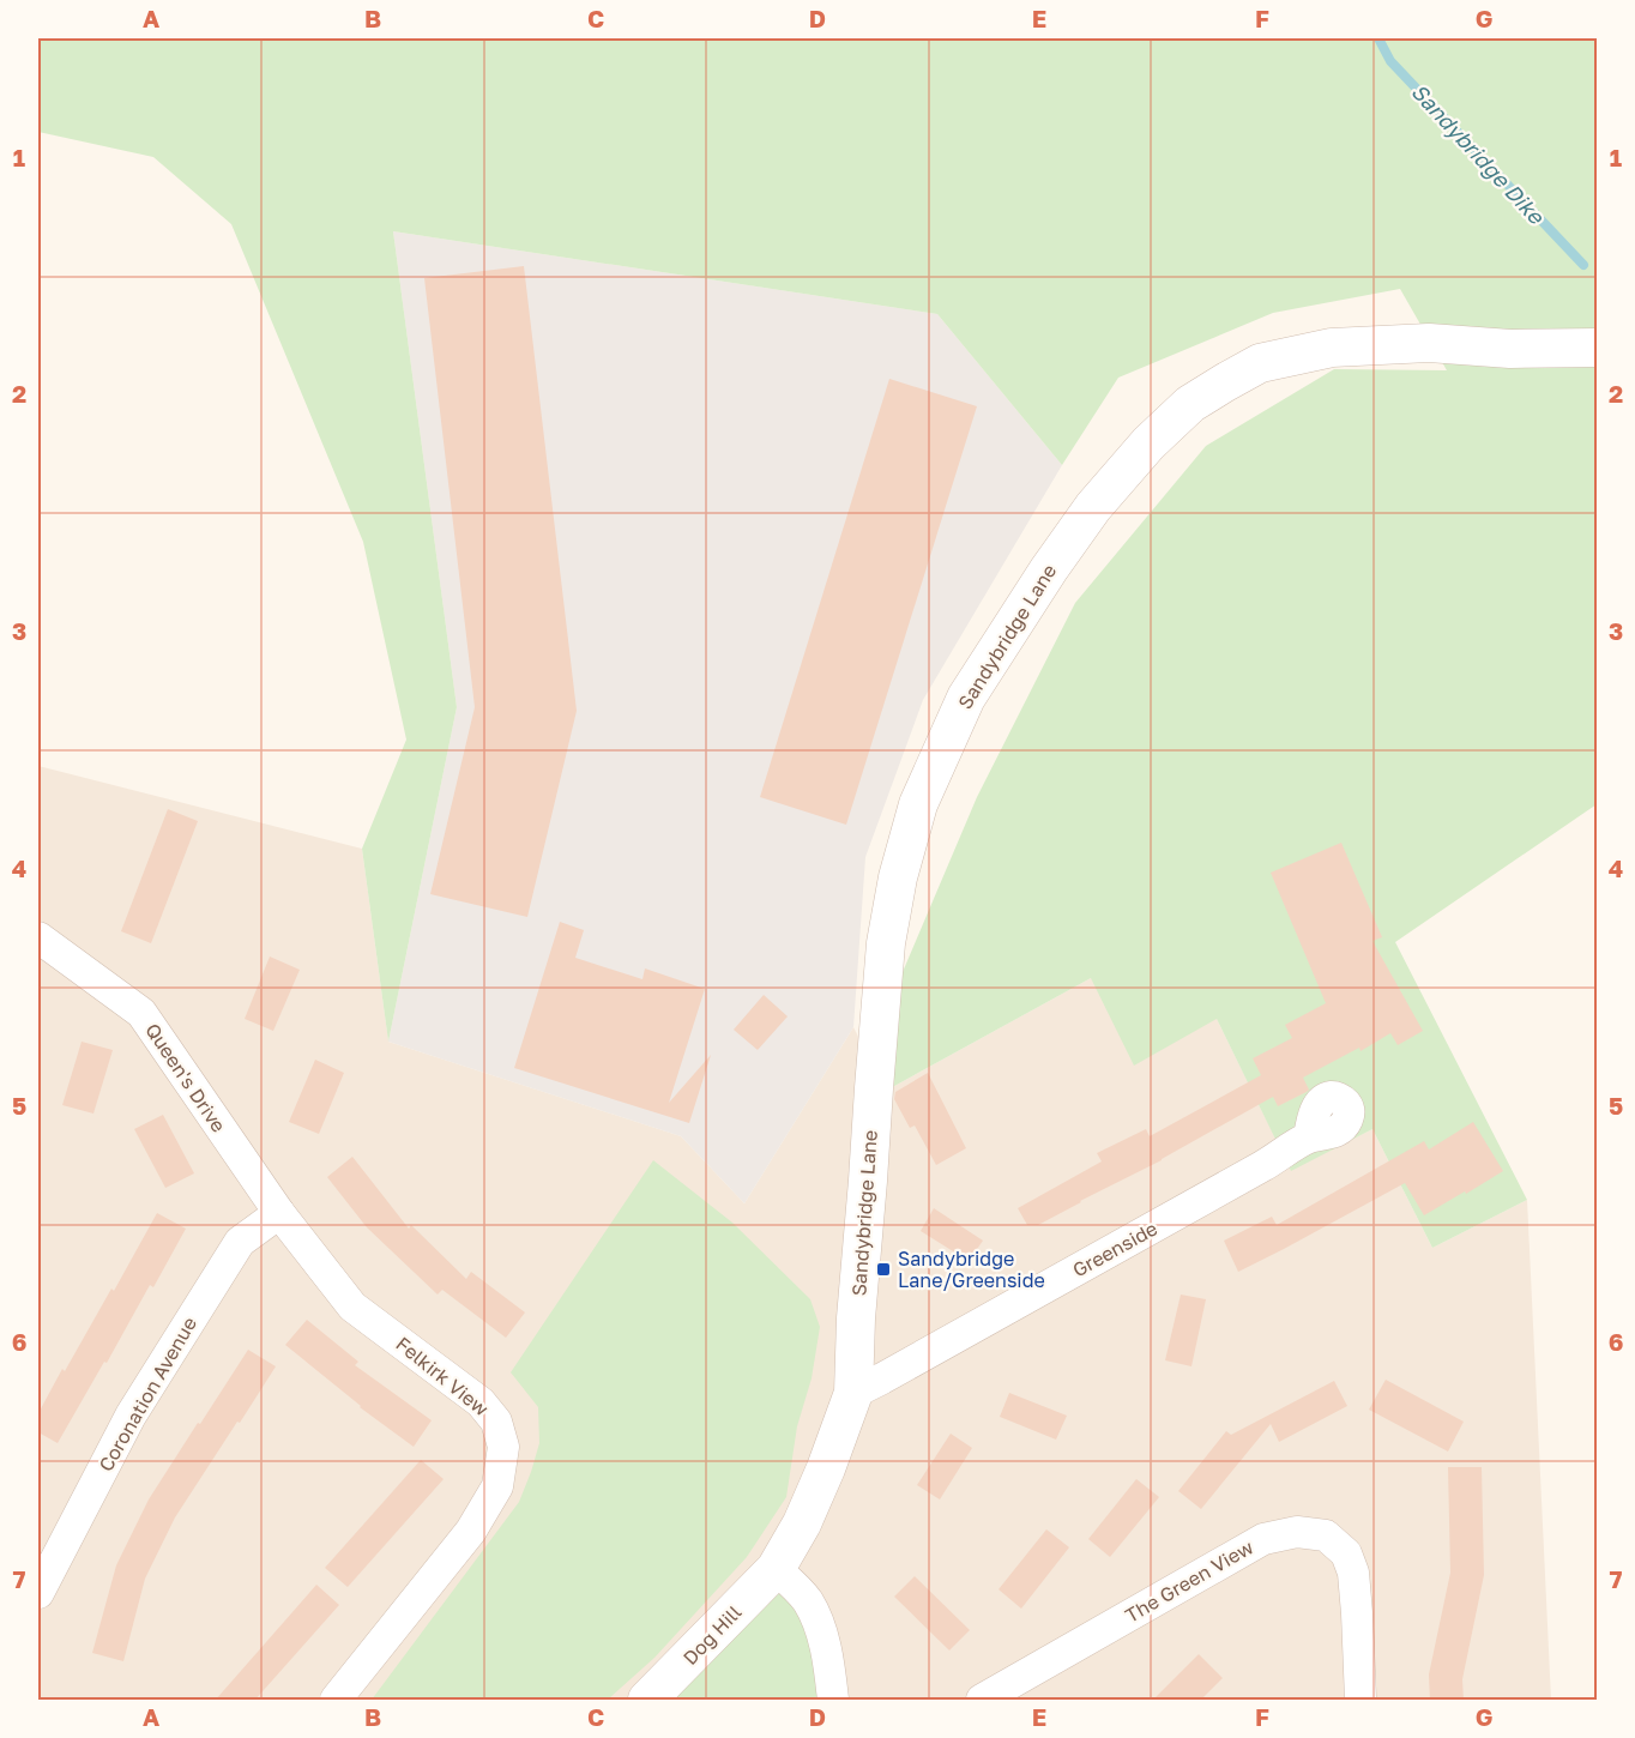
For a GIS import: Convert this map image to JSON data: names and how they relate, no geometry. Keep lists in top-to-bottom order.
{
  "streets": {
    "street": [
      "Sandybridge Lane",
      "Queen's Drive",
      "Greenside",
      "Felkirk View",
      "Coronation Avenue",
      "The Green View",
      "Dog Hill"
    ]
  },
  "crossings": [
    ["Sandybridge Lane", "Greenside"],
    ["Sandybridge Lane", "Dog Hill"],
    ["Queen's Drive", "Felkirk View"],
    ["Queen's Drive", "Coronation Avenue"],
    ["Felkirk View", "Coronation Avenue"]
  ],
  "water": ["Sandybridge Dike"],
  "places": {
    "transit": ["Sandybridge Lane/Greenside"]
  },
  "grid": {
    "columns": [
      "A",
      "B",
      "C",
      "D",
      "E",
      "F",
      "G"
    ],
    "rows": [
      "1",
      "2",
      "3",
      "4",
      "5",
      "6",
      "7"
    ]
  }
}
